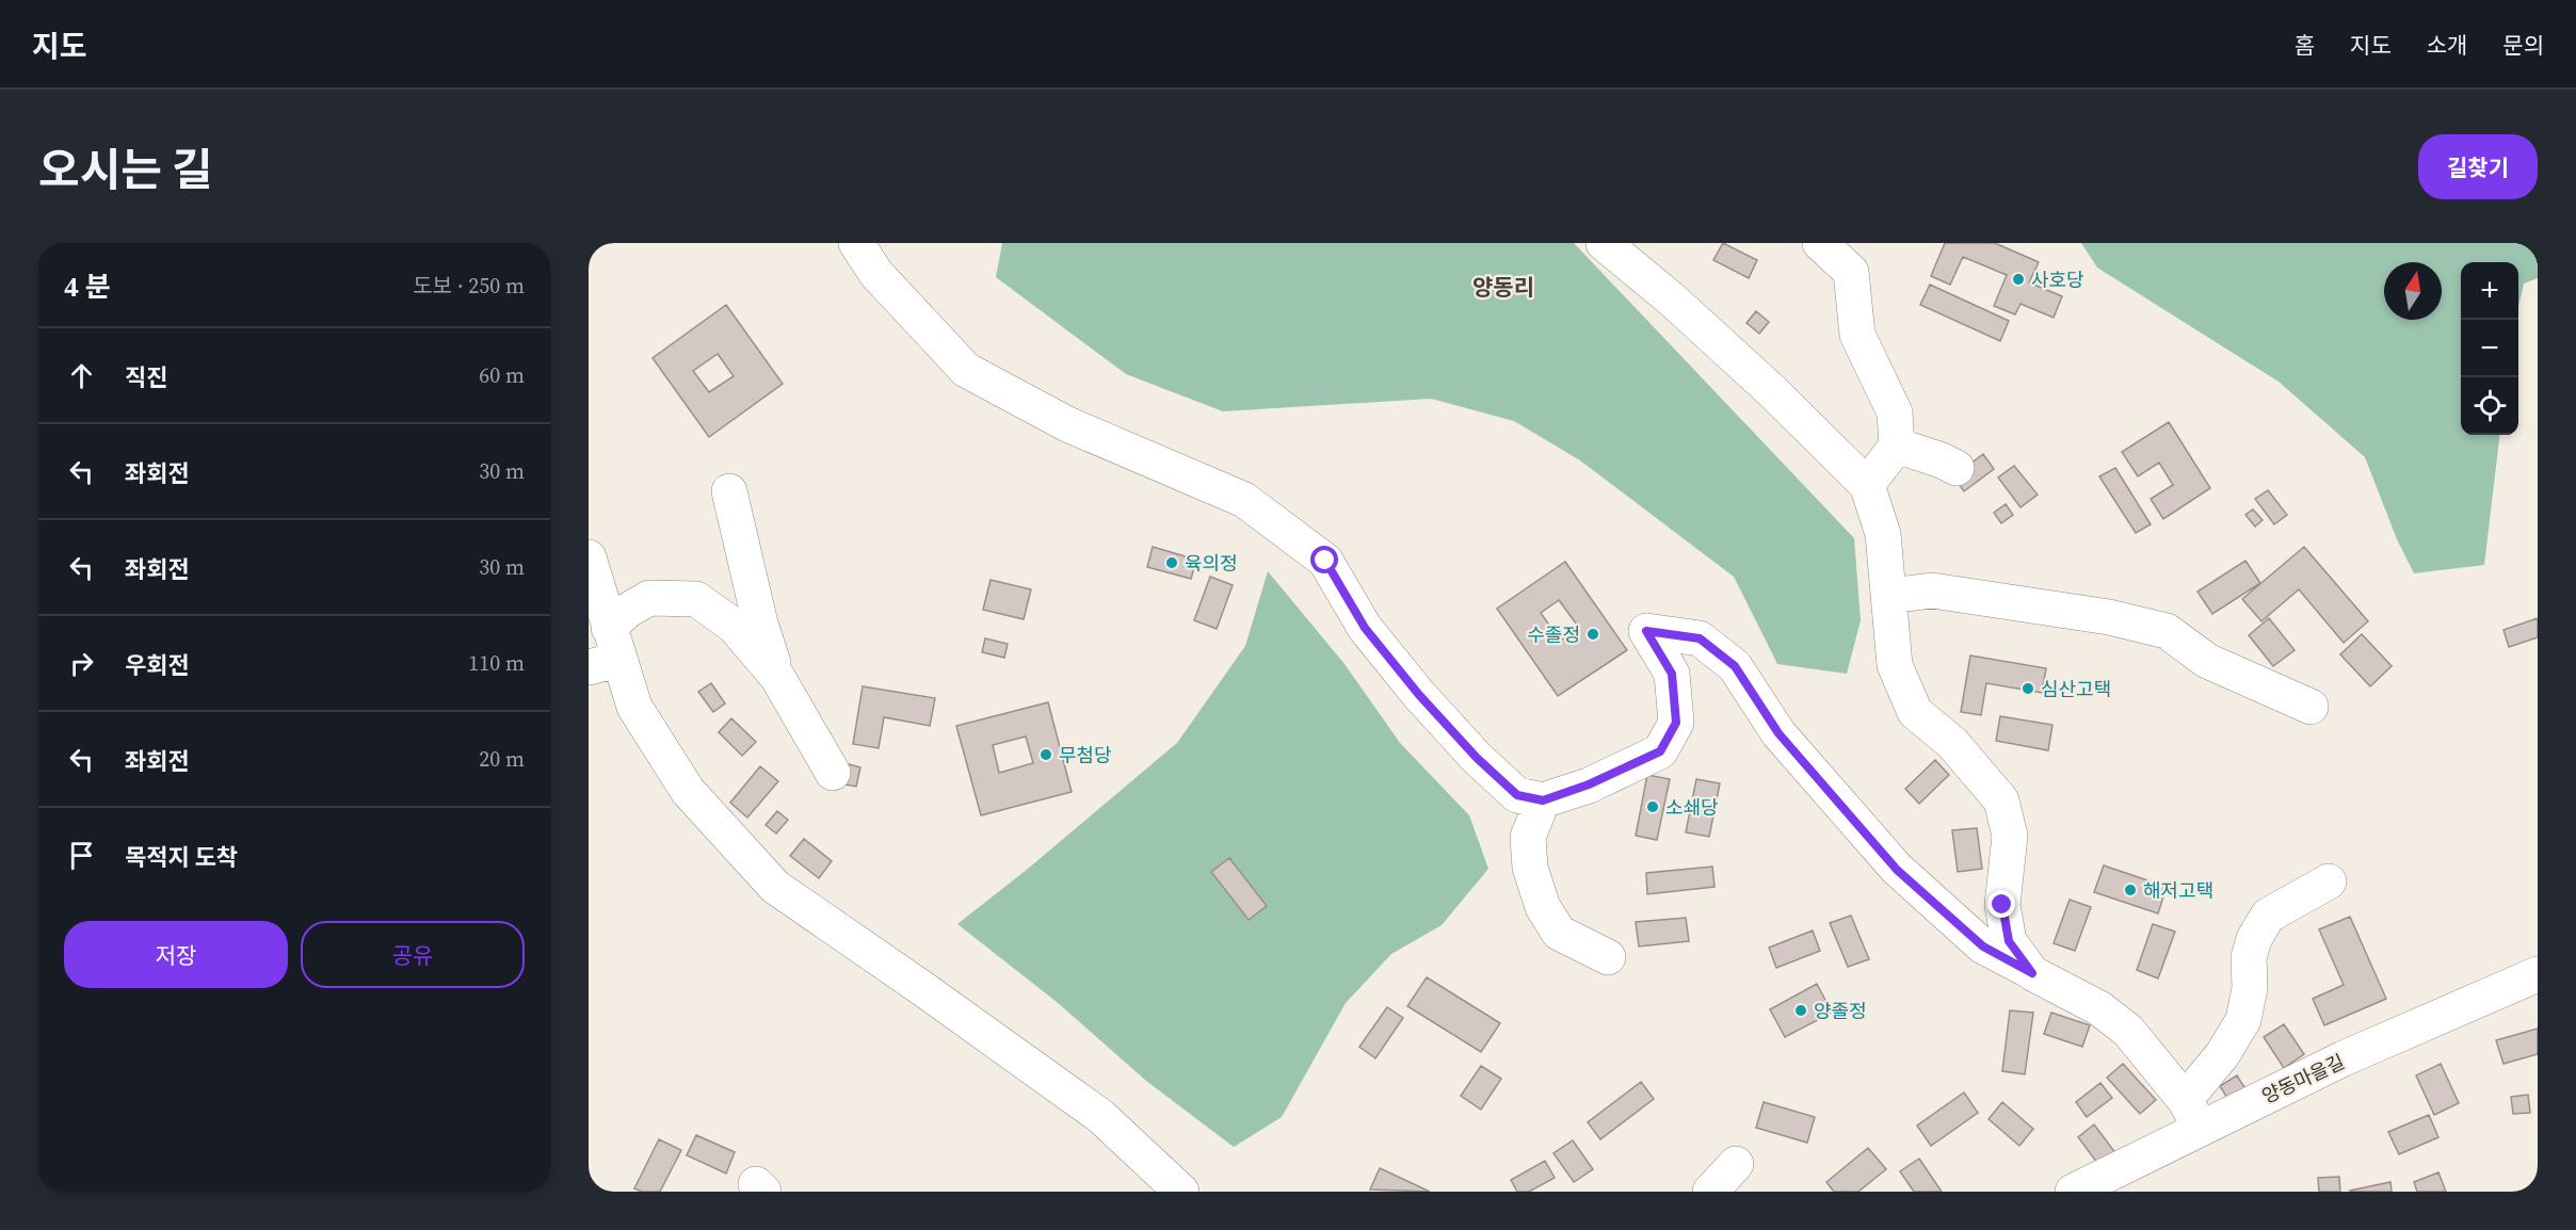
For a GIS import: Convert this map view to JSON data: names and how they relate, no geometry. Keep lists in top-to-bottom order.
{
  "streets": {
    "lane": ["양동마을길"]
  },
  "districts": ["양동리"],
  "places": [
    "사호당",
    "육의정",
    "수졸정",
    "심산고택",
    "무첨당",
    "소쇄당",
    "해저고택",
    "양졸정"
  ],
  "north": "top",
  "page": {
    "header": "지도",
    "nav": [
      "홈",
      "지도",
      "소개",
      "문의"
    ],
    "title": "오시는 길",
    "buttons": [
      "길찾기",
      ["저장", "공유"]
    ],
    "heading": ["4 분", "도보 · 250 m"],
    "map_buttons": ["+", "−"],
    "list": [
      ["직진", "60 m"],
      ["좌회전", "30 m"],
      ["좌회전", "30 m"],
      ["우회전", "110 m"],
      ["좌회전", "20 m"],
      "목적지 도착"
    ]
  }
}
